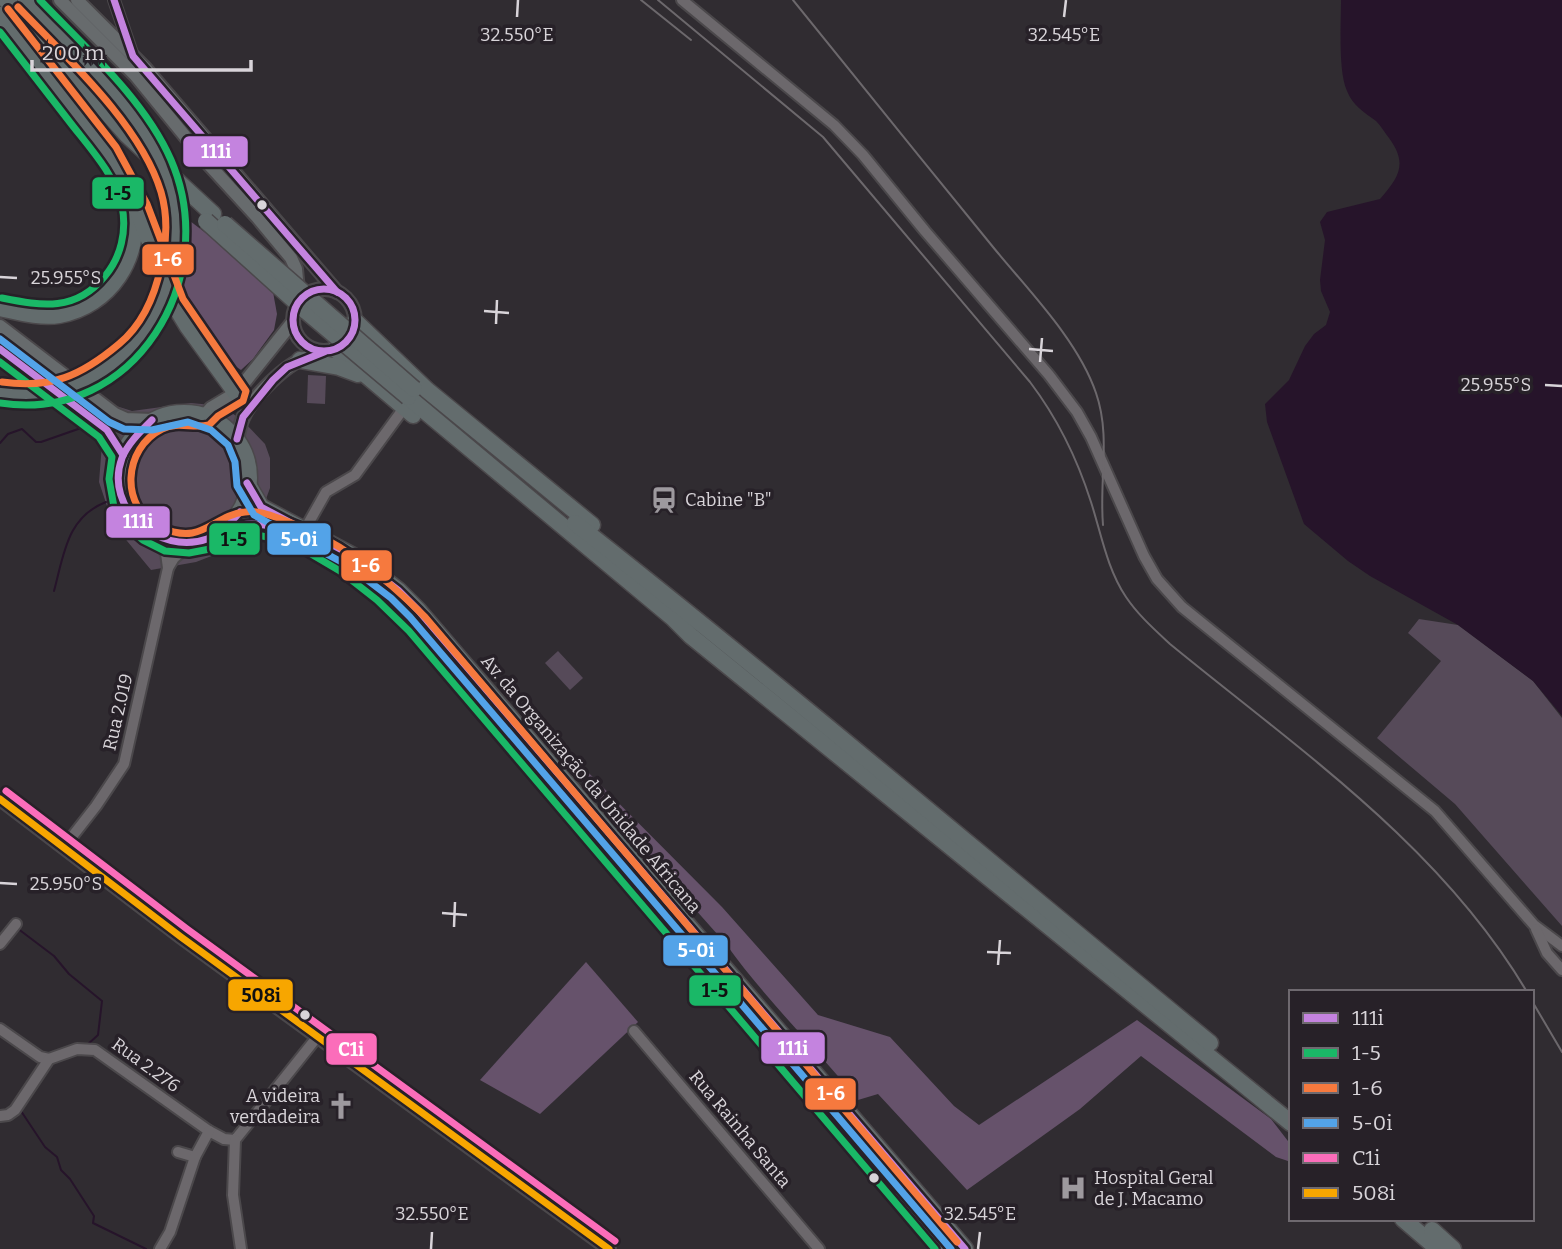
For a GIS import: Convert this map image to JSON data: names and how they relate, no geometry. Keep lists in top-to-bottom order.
{
  "streets": {
    "highway": ["Av. da Organização da Unidade Africana"],
    "street": ["Rua 2.019", "Rua 2.276", "Rua Rainha Santa"]
  },
  "places": {
    "station": ["Cabine \"B\""],
    "church": ["A videira verdadeira"],
    "hospital": ["Hospital Geral de J. Macamo"]
  },
  "lines": [
    "transit line 111i",
    "transit line 1-5",
    "transit line 1-6",
    "transit line 5-0i",
    "transit line C1i",
    "transit line 508i"
  ],
  "legend": [
    "111i",
    "1-5",
    "1-6",
    "5-0i",
    "C1i",
    "508i"
  ],
  "scale_bar": "200 m",
  "coordinates": [
    "32.550°E",
    "32.545°E",
    "25.955°S",
    "25.950°S"
  ]
}
